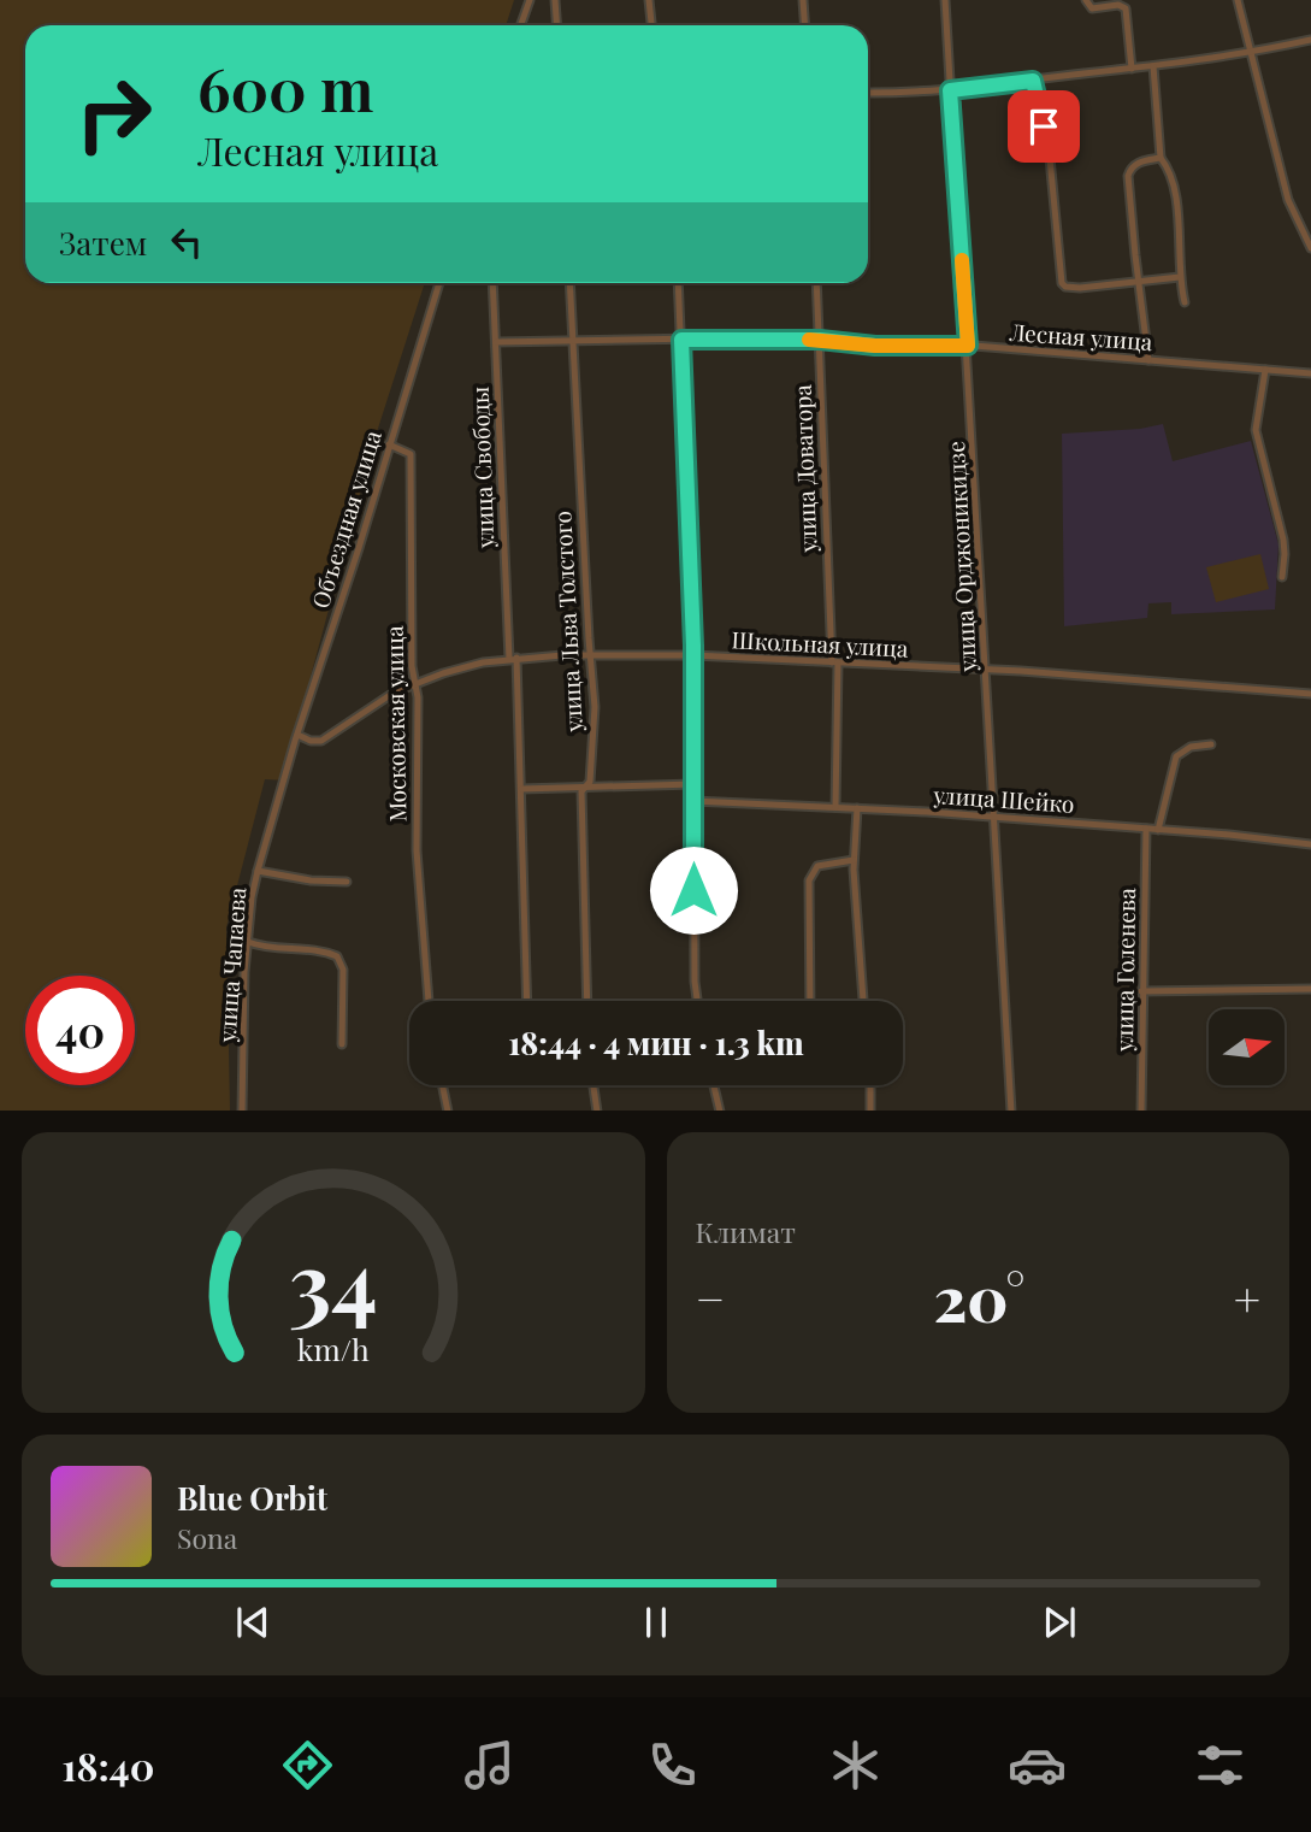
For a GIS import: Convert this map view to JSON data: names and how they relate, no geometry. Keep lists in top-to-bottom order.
{
  "streets": {
    "street": [
      "Лесная улица",
      "улица Свободы",
      "улица Доватора",
      "Объездная улица",
      "улица Орджоникидзе",
      "улица Льва Толстого",
      "Школьная улица",
      "Московская улица",
      "улица Шейко",
      "улица Чапаева",
      "улица Голенева"
    ]
  },
  "crossings": [
    ["Лесная улица", "улица Свободы"],
    ["Лесная улица", "улица Доватора"],
    ["Лесная улица", "улица Орджоникидзе"],
    ["Лесная улица", "улица Льва Толстого"],
    ["улица Свободы", "Школьная улица"],
    ["улица Доватора", "Школьная улица"],
    ["улица Доватора", "улица Шейко"],
    ["Объездная улица", "Школьная улица"],
    ["Объездная улица", "Московская улица"],
    ["Объездная улица", "улица Чапаева"],
    ["улица Орджоникидзе", "Школьная улица"],
    ["улица Орджоникидзе", "улица Шейко"],
    ["улица Льва Толстого", "Школьная улица"],
    ["Школьная улица", "Московская улица"],
    ["улица Шейко", "улица Голенева"]
  ],
  "north": "right",
  "page": {
    "turn": ["600 m", "Лесная улица"],
    "then": "Затем",
    "limit": "40",
    "trip": "18:44 · 4 мин · 1.3 km",
    "tile": "Климат",
    "heat": ["−", "20°", "+"],
    "song": ["Blue Orbit", "Sona"],
    "tabs": "18:40",
    "gauge": ["34", "km/h"]
  }
}
